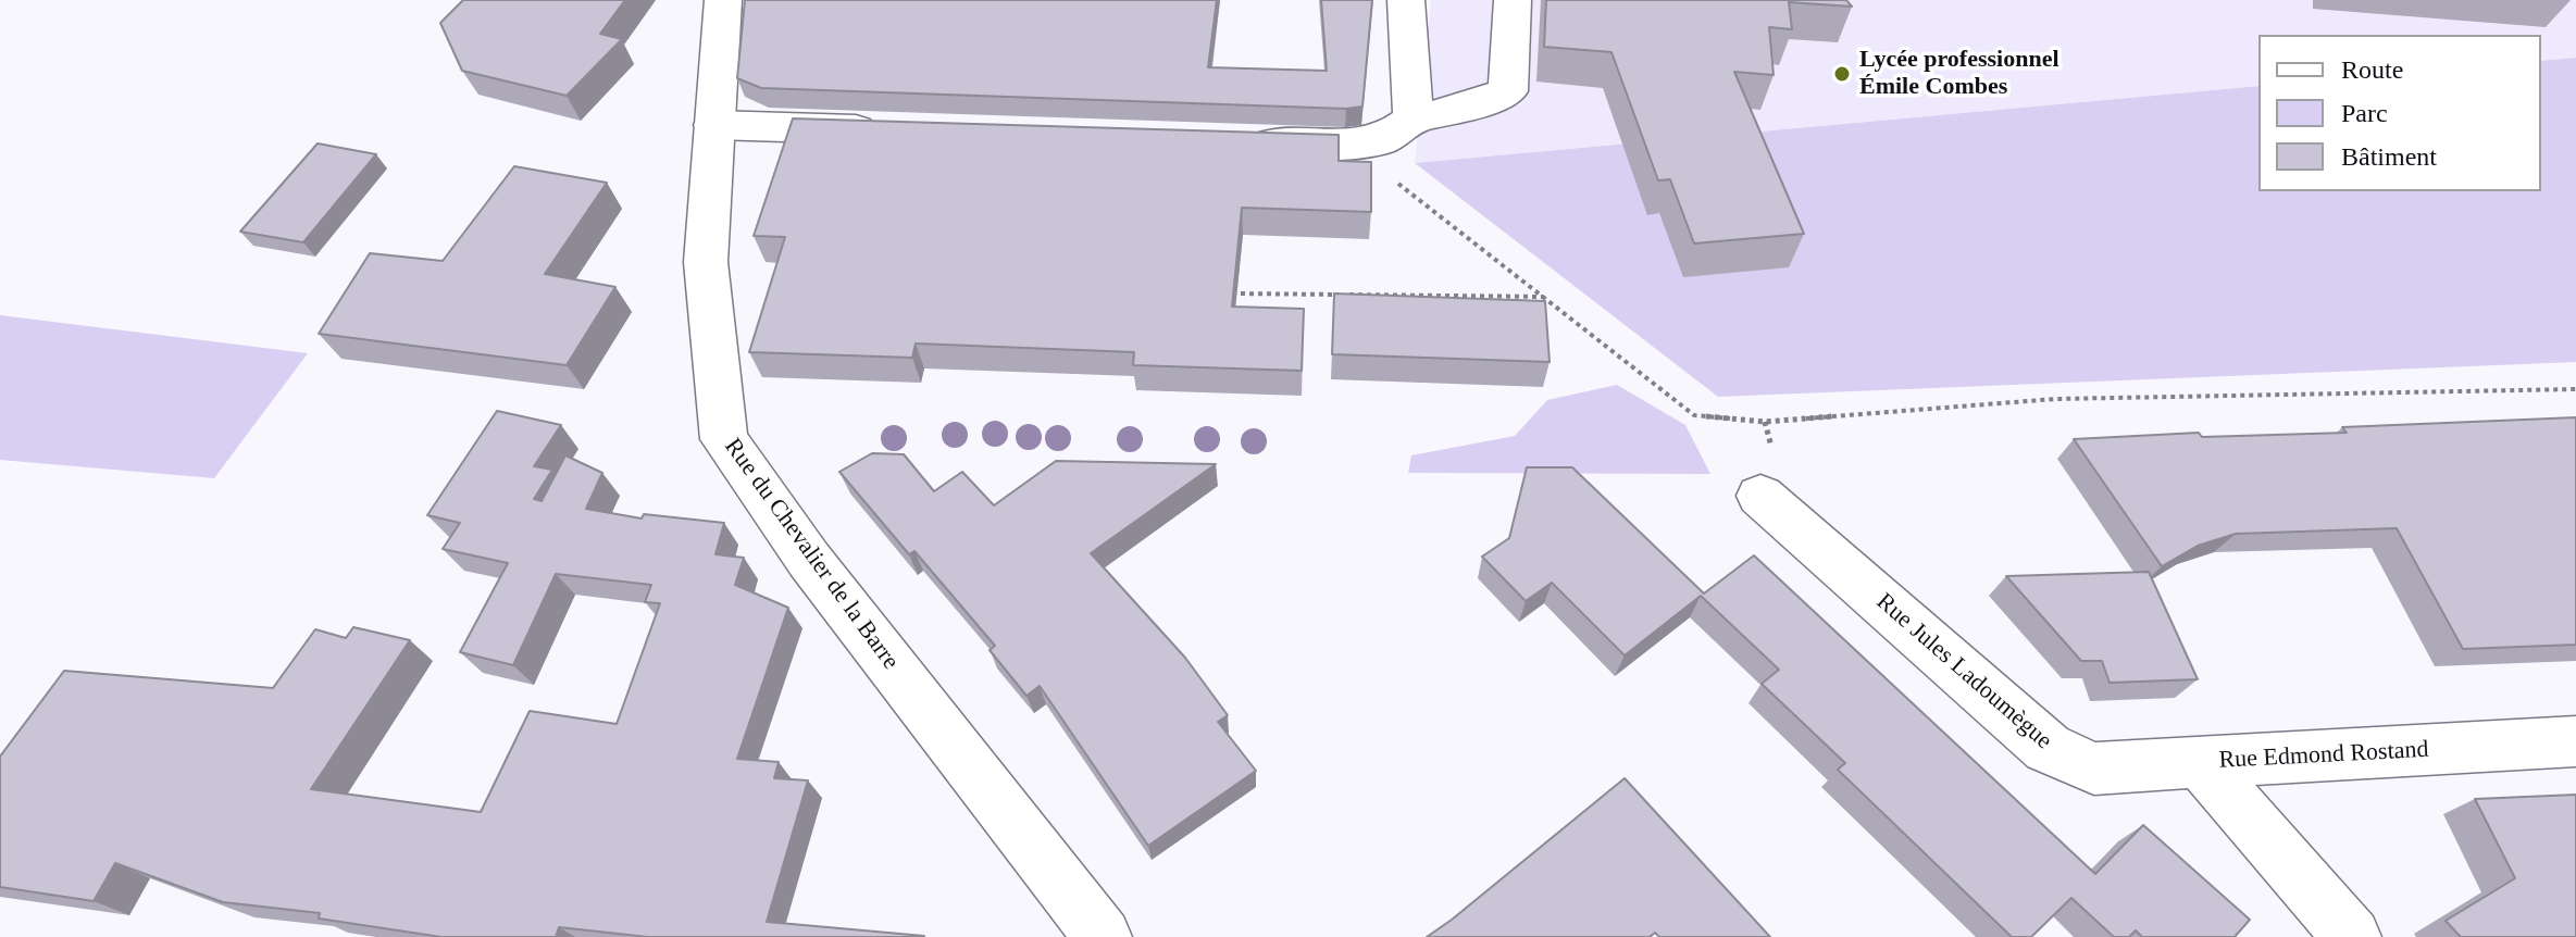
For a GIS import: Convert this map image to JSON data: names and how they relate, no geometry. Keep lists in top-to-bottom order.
{
  "streets": {
    "street": ["Rue du Chevalier de la Barre", "Rue Jules Ladoumègue", "Rue Edmond Rostand"]
  },
  "crossings": [
    ["Rue Jules Ladoumègue", "Rue Edmond Rostand"]
  ],
  "places": ["Lycée professionnel Émile Combes"],
  "legend": ["Route", "Parc", "Bâtiment"]
}
